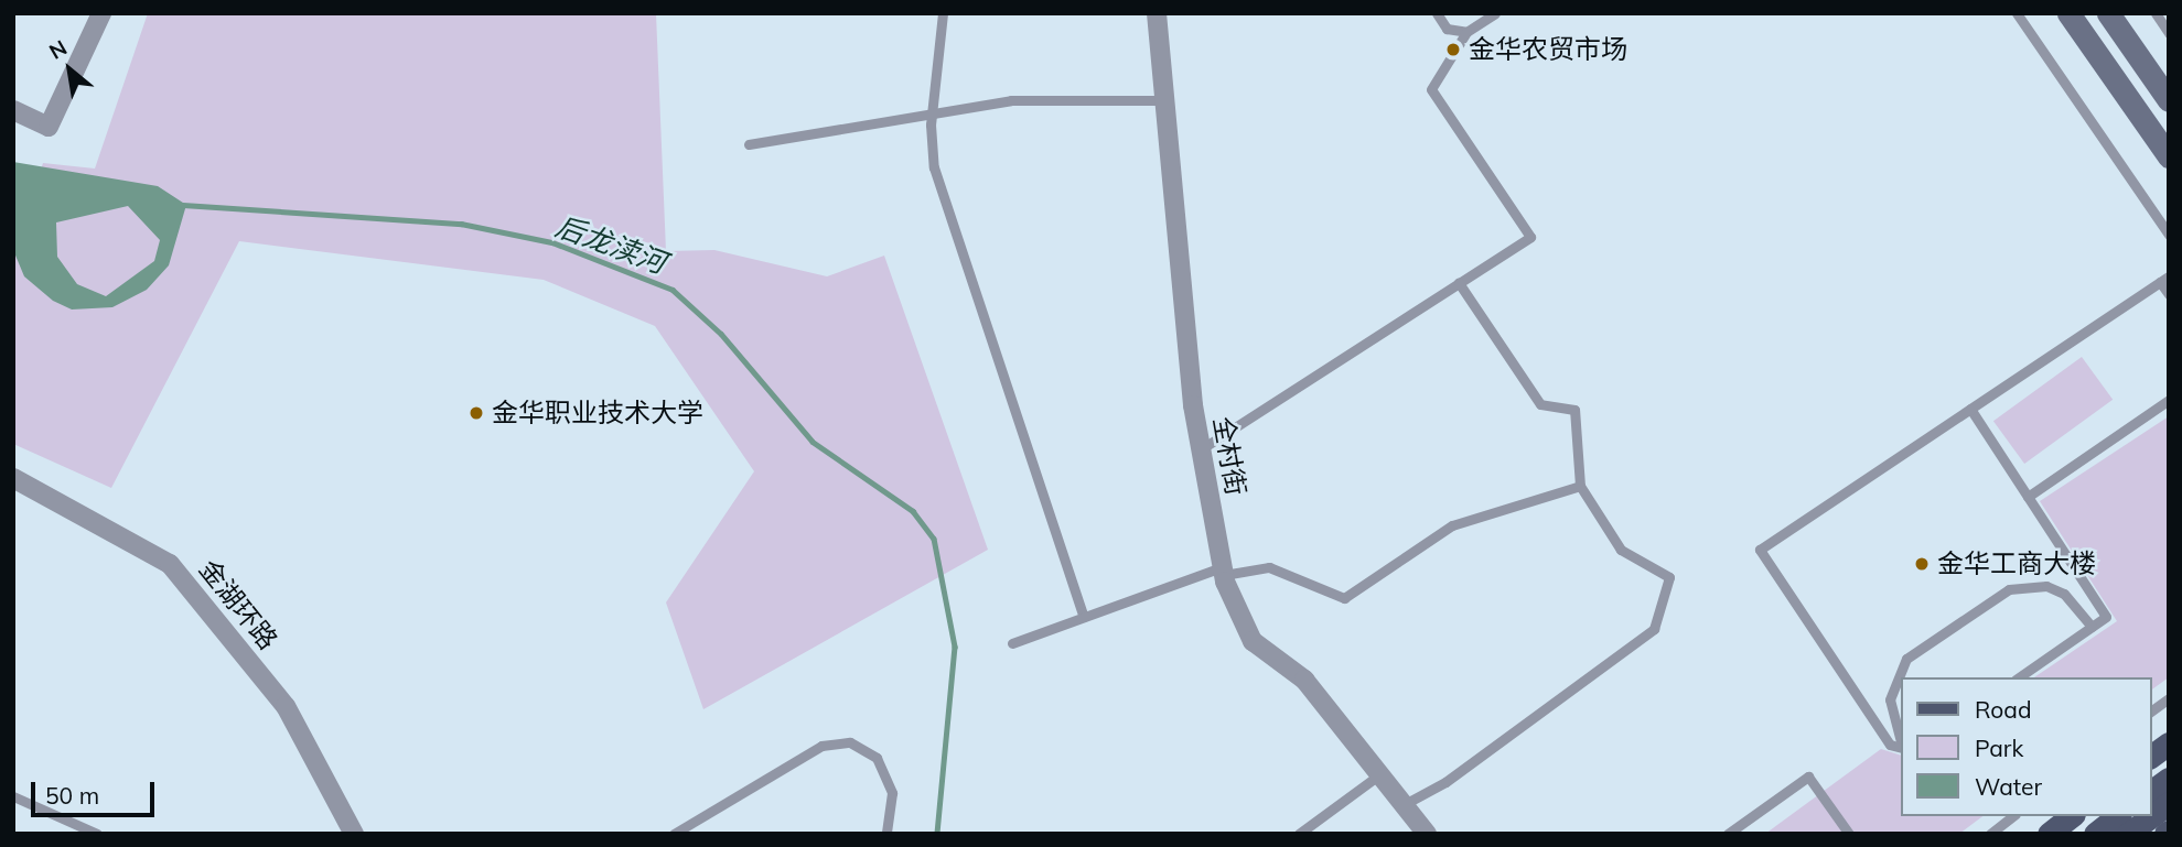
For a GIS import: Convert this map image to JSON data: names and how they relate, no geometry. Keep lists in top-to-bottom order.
{
  "streets": {
    "street": ["全村街", "金湖环路"]
  },
  "water": ["后龙渎河"],
  "places": ["金华农贸市场", "金华职业技术大学", "金华工商大楼"],
  "legend": ["Road", "Park", "Water"],
  "scale_bar": "50 m",
  "north": "top left"
}
